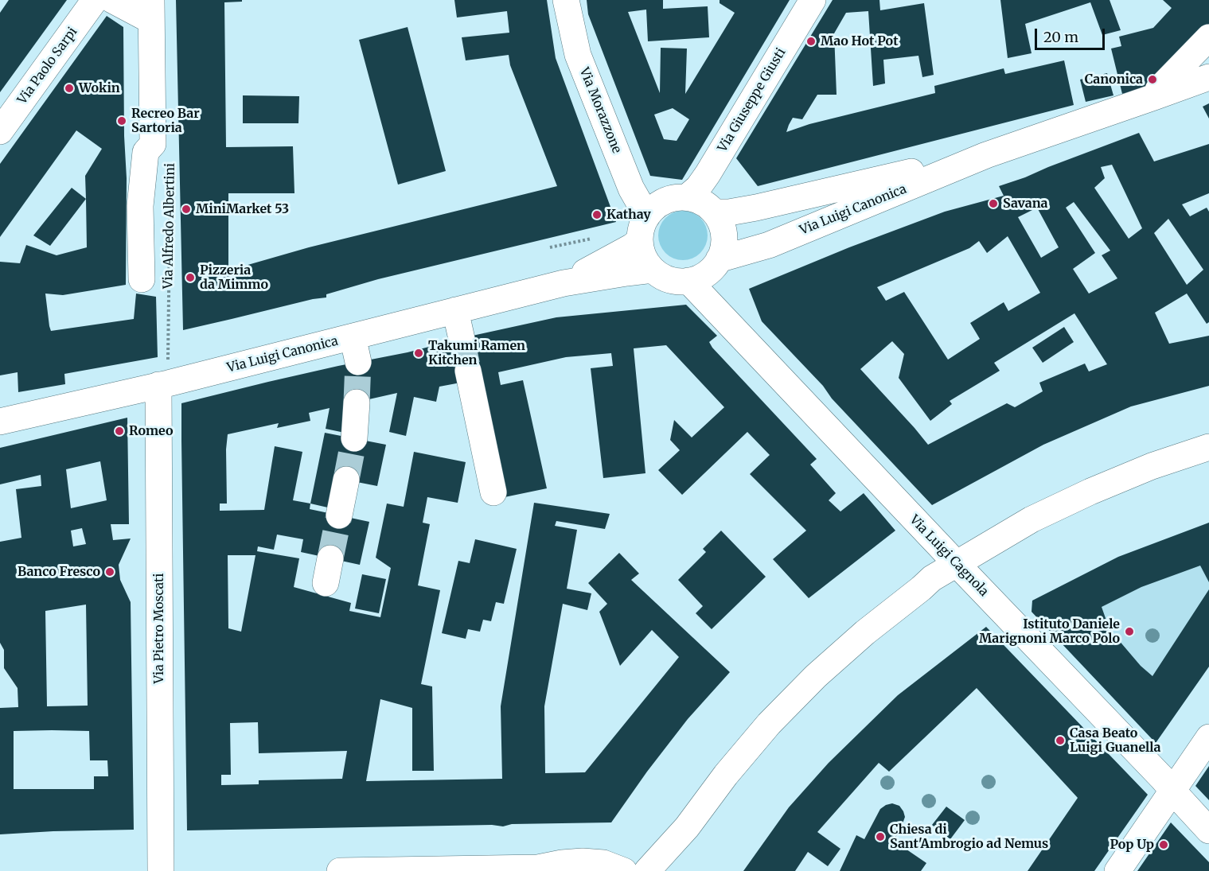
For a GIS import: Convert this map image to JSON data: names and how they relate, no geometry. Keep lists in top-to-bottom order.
{
  "streets": {
    "street": [
      "Via Paolo Sarpi",
      "Via Giuseppe Giusti",
      "Via Morazzone",
      "Via Luigi Canonica",
      "Via Luigi Cagnola",
      "Via Pietro Moscati"
    ],
    "path": ["Via Alfredo Albertini"]
  },
  "crossings": [
    ["Via Giuseppe Giusti", "Via Morazzone"],
    ["Via Giuseppe Giusti", "Via Luigi Canonica"],
    ["Via Giuseppe Giusti", "Via Luigi Cagnola"],
    ["Via Morazzone", "Via Luigi Canonica"],
    ["Via Morazzone", "Via Luigi Cagnola"],
    ["Via Luigi Canonica", "Via Luigi Cagnola"],
    ["Via Luigi Canonica", "Via Pietro Moscati"]
  ],
  "places": [
    "Mao Hot Pot",
    "Canonica",
    "Wokin",
    "Recreo Bar Sartoria",
    "Savana",
    "MiniMarket 53",
    "Kathay",
    "Pizzeria da Mimmo",
    "Takumi Ramen Kitchen",
    "Romeo",
    "Banco Fresco",
    "Istituto Daniele Marignoni Marco Polo",
    "Casa Beato Luigi Guanella",
    "Chiesa di Sant'Ambrogio ad Nemus",
    "Pop Up"
  ],
  "scale_bar": "20 m"
}
